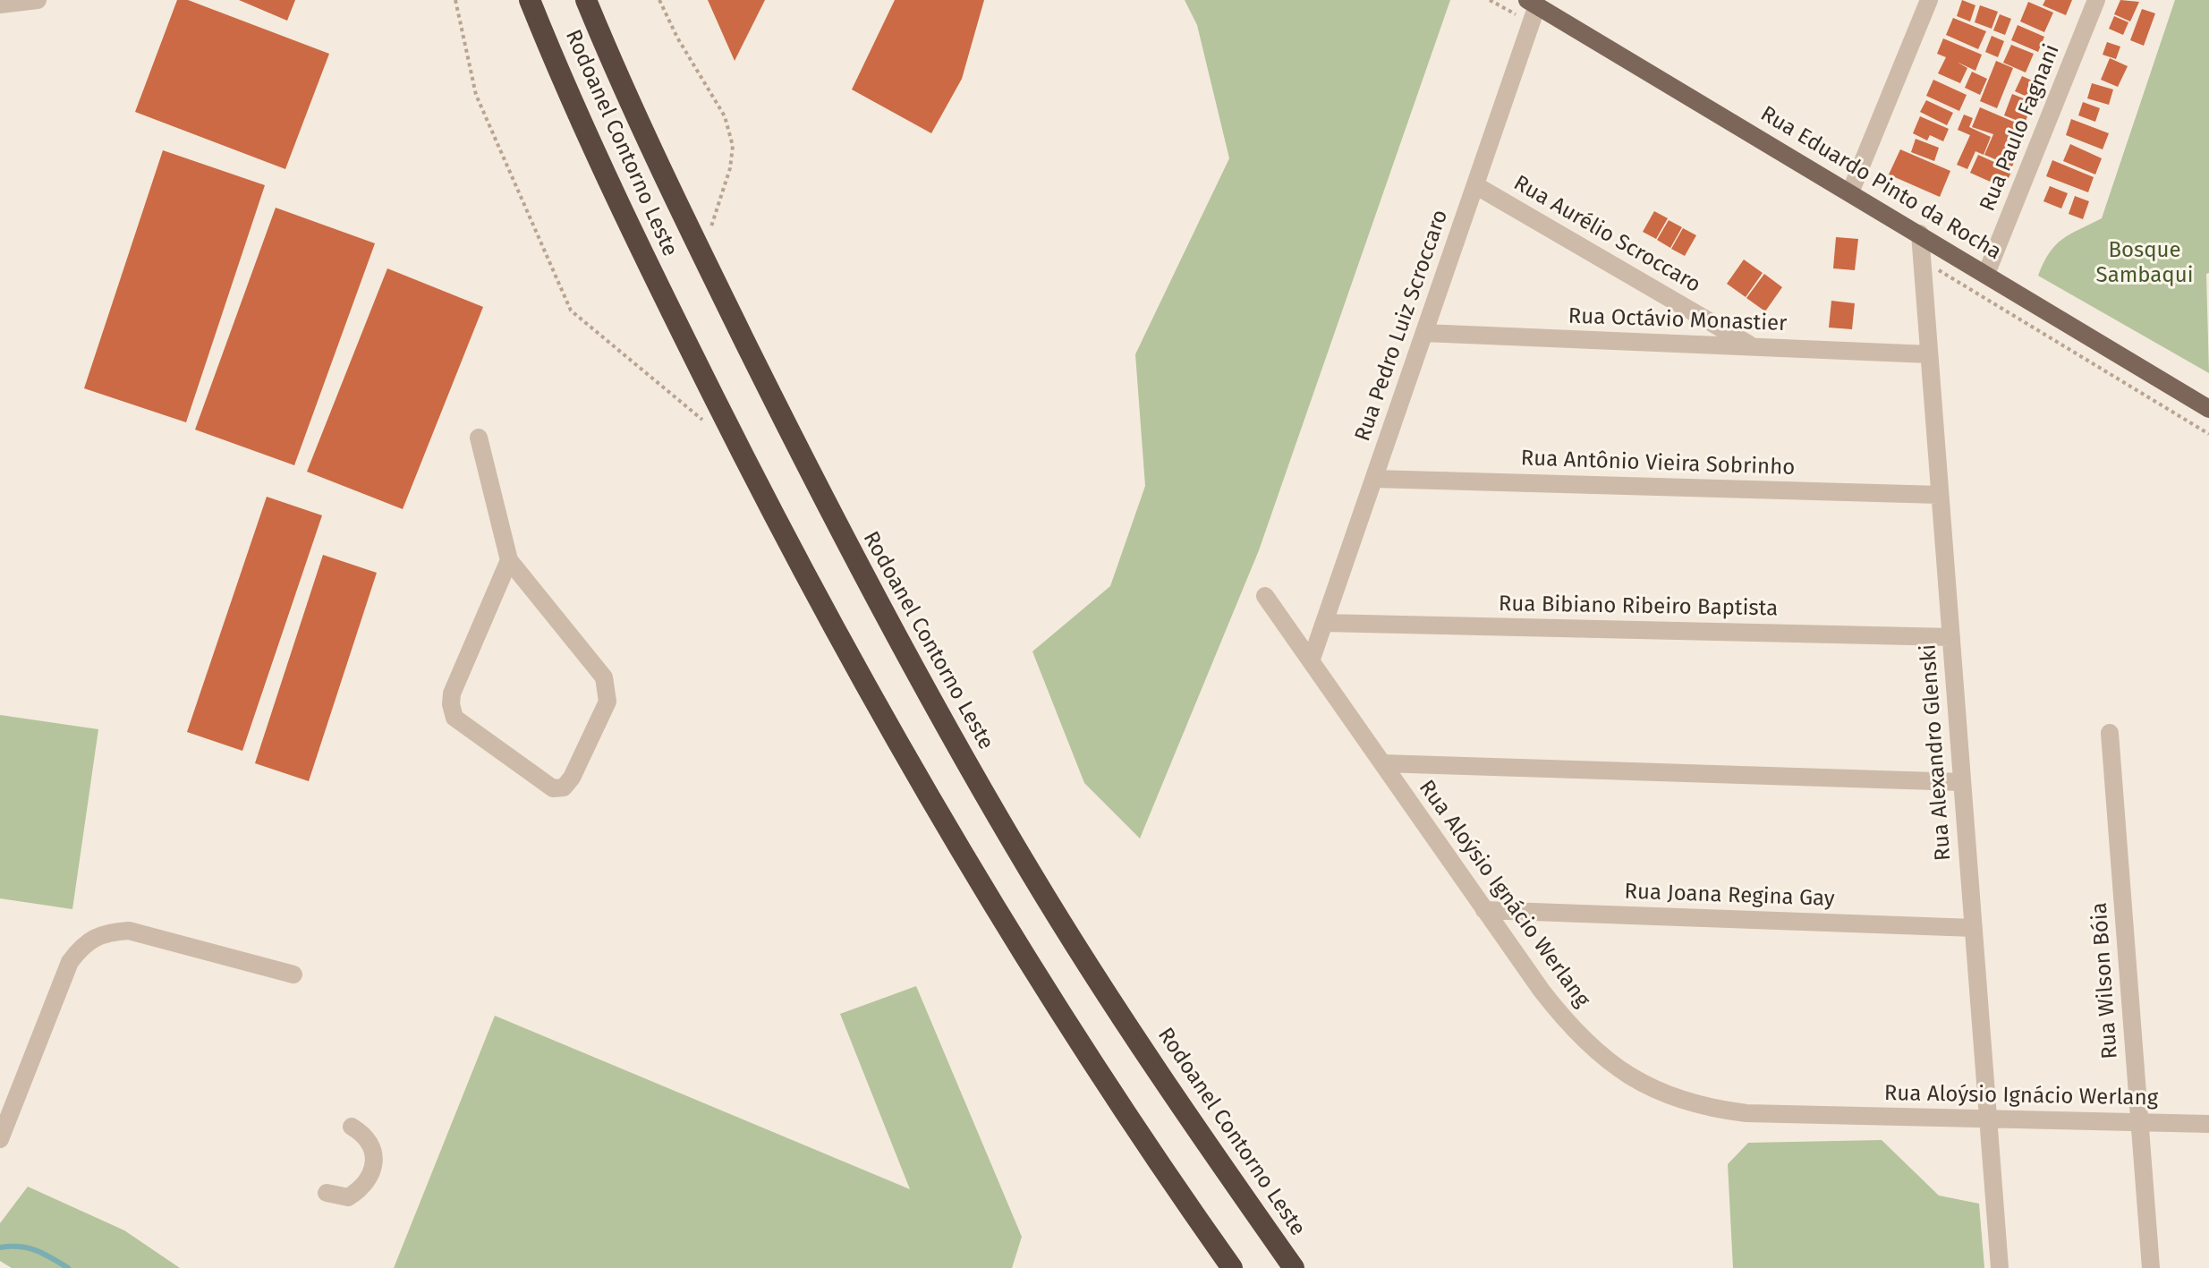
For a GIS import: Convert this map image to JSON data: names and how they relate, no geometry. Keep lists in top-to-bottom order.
{
  "streets": {
    "highway": ["Rodoanel Contorno Leste"],
    "main road": ["Rua Eduardo Pinto da Rocha"],
    "street": [
      "Rua Paulo Fagnani",
      "Rua Aurélio Scroccaro",
      "Rua Octávio Monastier",
      "Rua Pedro Luiz Scroccaro",
      "Rua Antônio Vieira Sobrinho",
      "Rua Bibiano Ribeiro Baptista",
      "Rua Alexandro Glenski",
      "Rua Aloýsio Ignácio Werlang",
      "Rua Joana Regina Gay",
      "Rua Wilson Bóia"
    ]
  },
  "crossings": [
    ["Rua Paulo Fagnani", "Rua Eduardo Pinto da Rocha"],
    ["Rua Eduardo Pinto da Rocha", "Rua Pedro Luiz Scroccaro"],
    ["Rua Eduardo Pinto da Rocha", "Rua Alexandro Glenski"],
    ["Rua Aurélio Scroccaro", "Rua Octávio Monastier"],
    ["Rua Aurélio Scroccaro", "Rua Pedro Luiz Scroccaro"],
    ["Rua Octávio Monastier", "Rua Pedro Luiz Scroccaro"],
    ["Rua Octávio Monastier", "Rua Alexandro Glenski"],
    ["Rua Pedro Luiz Scroccaro", "Rua Antônio Vieira Sobrinho"],
    ["Rua Pedro Luiz Scroccaro", "Rua Bibiano Ribeiro Baptista"],
    ["Rua Pedro Luiz Scroccaro", "Rua Aloýsio Ignácio Werlang"],
    ["Rua Antônio Vieira Sobrinho", "Rua Alexandro Glenski"],
    ["Rua Bibiano Ribeiro Baptista", "Rua Alexandro Glenski"],
    ["Rua Alexandro Glenski", "Rua Aloýsio Ignácio Werlang"],
    ["Rua Alexandro Glenski", "Rua Joana Regina Gay"],
    ["Rua Aloýsio Ignácio Werlang", "Rua Joana Regina Gay"],
    ["Rua Aloýsio Ignácio Werlang", "Rua Wilson Bóia"]
  ],
  "parks": ["Bosque Sambaqui"]
}
